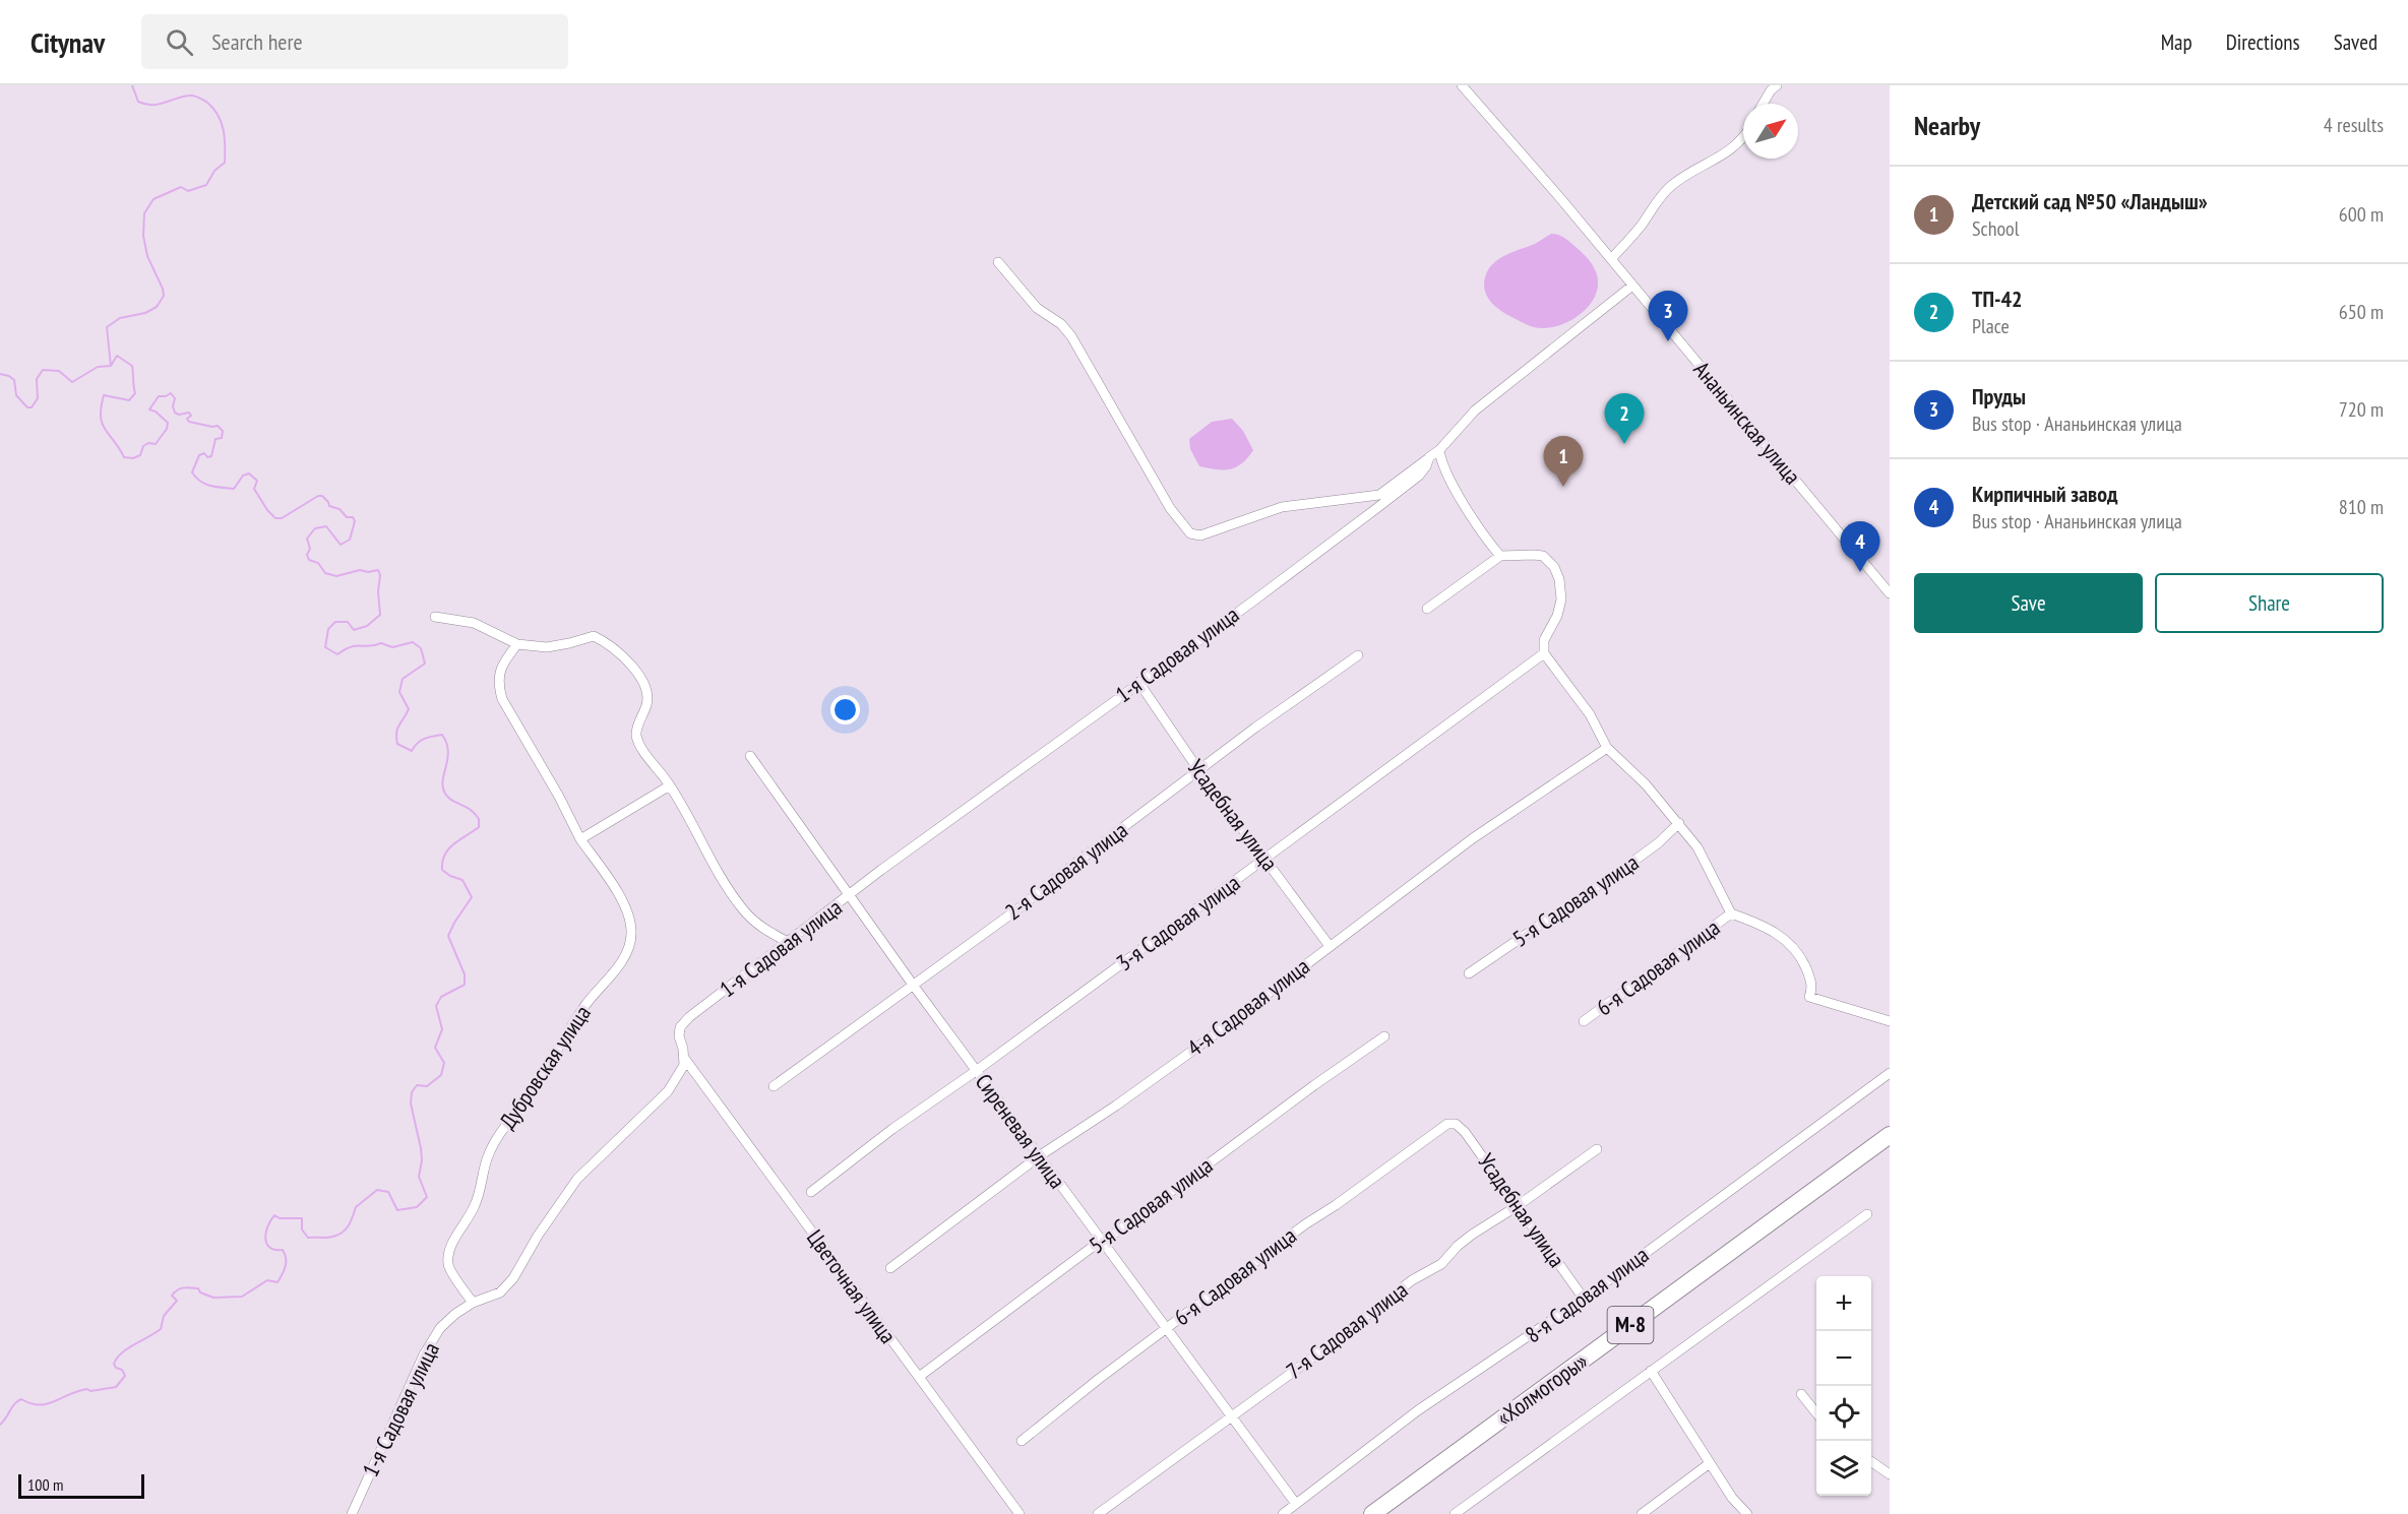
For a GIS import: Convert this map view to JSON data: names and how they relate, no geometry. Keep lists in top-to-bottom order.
{
  "streets": {
    "highway": ["М-8", "«Холмогоры»"],
    "street": [
      "Ананьинская улица",
      "1-я Садовая улица",
      "Усадебная улица",
      "2-я Садовая улица",
      "5-я Садовая улица",
      "3-я Садовая улица",
      "6-я Садовая улица",
      "4-я Садовая улица",
      "Дубровская улица",
      "Сиреневая улица",
      "Цветочная улица",
      "8-я Садовая улица",
      "7-я Садовая улица"
    ]
  },
  "crossings": [
    ["1-я Садовая улица", "Усадебная улица"],
    ["1-я Садовая улица", "Дубровская улица"],
    ["1-я Садовая улица", "Сиреневая улица"],
    ["1-я Садовая улица", "Цветочная улица"],
    ["Усадебная улица", "2-я Садовая улица"],
    ["Усадебная улица", "3-я Садовая улица"],
    ["Усадебная улица", "6-я Садовая улица"],
    ["Усадебная улица", "4-я Садовая улица"],
    ["Усадебная улица", "8-я Садовая улица"],
    ["Усадебная улица", "7-я Садовая улица"],
    ["2-я Садовая улица", "Сиреневая улица"],
    ["5-я Садовая улица", "Сиреневая улица"],
    ["5-я Садовая улица", "Цветочная улица"],
    ["3-я Садовая улица", "Сиреневая улица"],
    ["6-я Садовая улица", "Сиреневая улица"],
    ["4-я Садовая улица", "Сиреневая улица"],
    ["Сиреневая улица", "8-я Садовая улица"],
    ["Сиреневая улица", "7-я Садовая улица"]
  ],
  "scale_bar": "100 m",
  "north": "top right",
  "page": {
    "header": "Citynav",
    "search": "Search here",
    "nav": ["Map", "Directions", "Saved"],
    "heading": ["Nearby", "4 results"],
    "list": [
      {
        "mark": "1",
        "name": "Детский сад №50 «Ландыш»",
        "note": "School",
        "value": "600 m"
      },
      {
        "mark": "2",
        "name": "ТП-42",
        "note": "Place",
        "value": "650 m"
      },
      {
        "mark": "3",
        "name": "Пруды",
        "note": "Bus stop · Ананьинская улица",
        "value": "720 m"
      },
      {
        "mark": "4",
        "name": "Кирпичный завод",
        "note": "Bus stop · Ананьинская улица",
        "value": "810 m"
      }
    ],
    "pins": [
      "3",
      "2",
      "1",
      "4"
    ],
    "buttons": ["Save", "Share"],
    "map_buttons": ["+", "−"],
    "scale": "100 m"
  }
}
